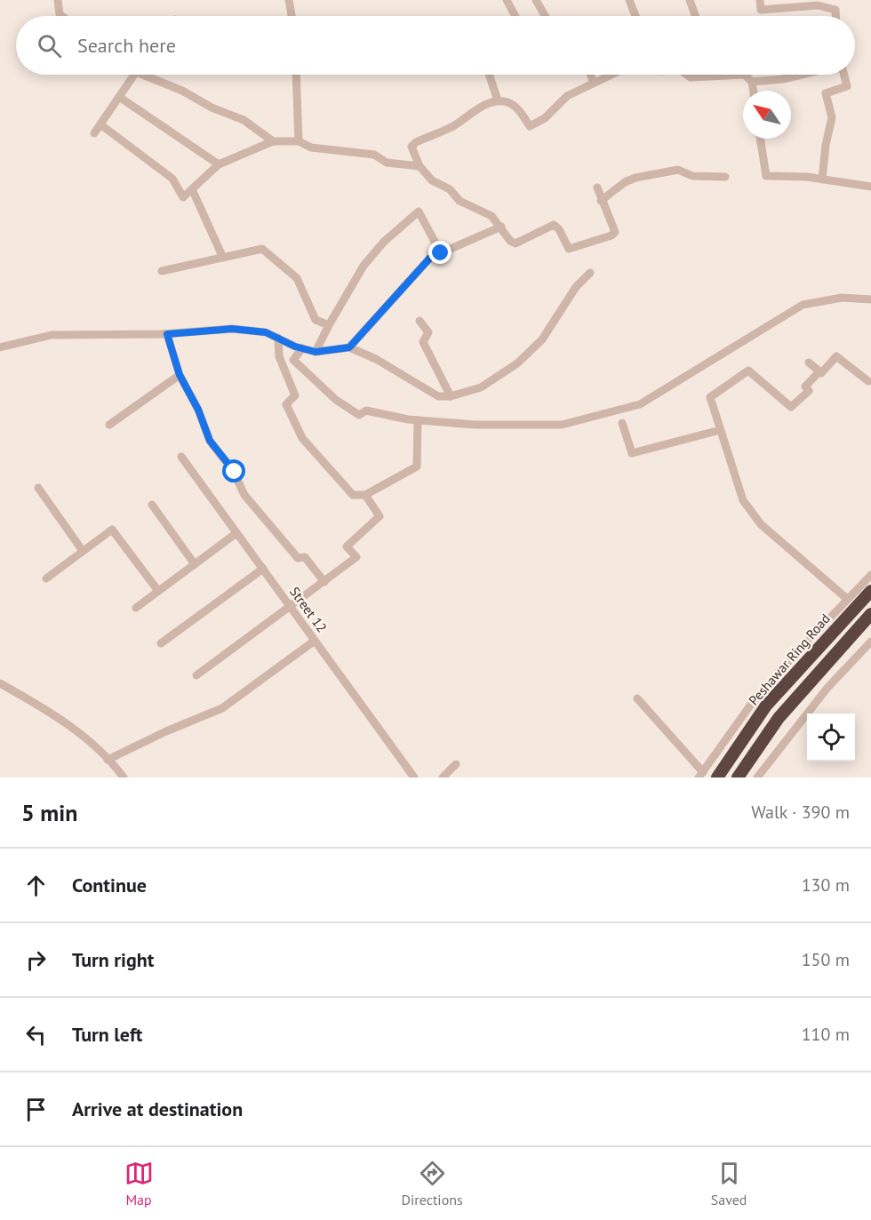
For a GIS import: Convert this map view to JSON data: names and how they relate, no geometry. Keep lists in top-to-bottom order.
{
  "streets": {
    "highway": ["Peshawar Ring Road"],
    "street": ["Street 12"]
  },
  "north": "top left",
  "page": {
    "search": "Search here",
    "heading": ["5 min", "Walk · 390 m"],
    "list": [
      ["Continue", "130 m"],
      ["Turn right", "150 m"],
      ["Turn left", "110 m"],
      "Arrive at destination"
    ],
    "nav": ["Map", "Directions", "Saved"]
  }
}
